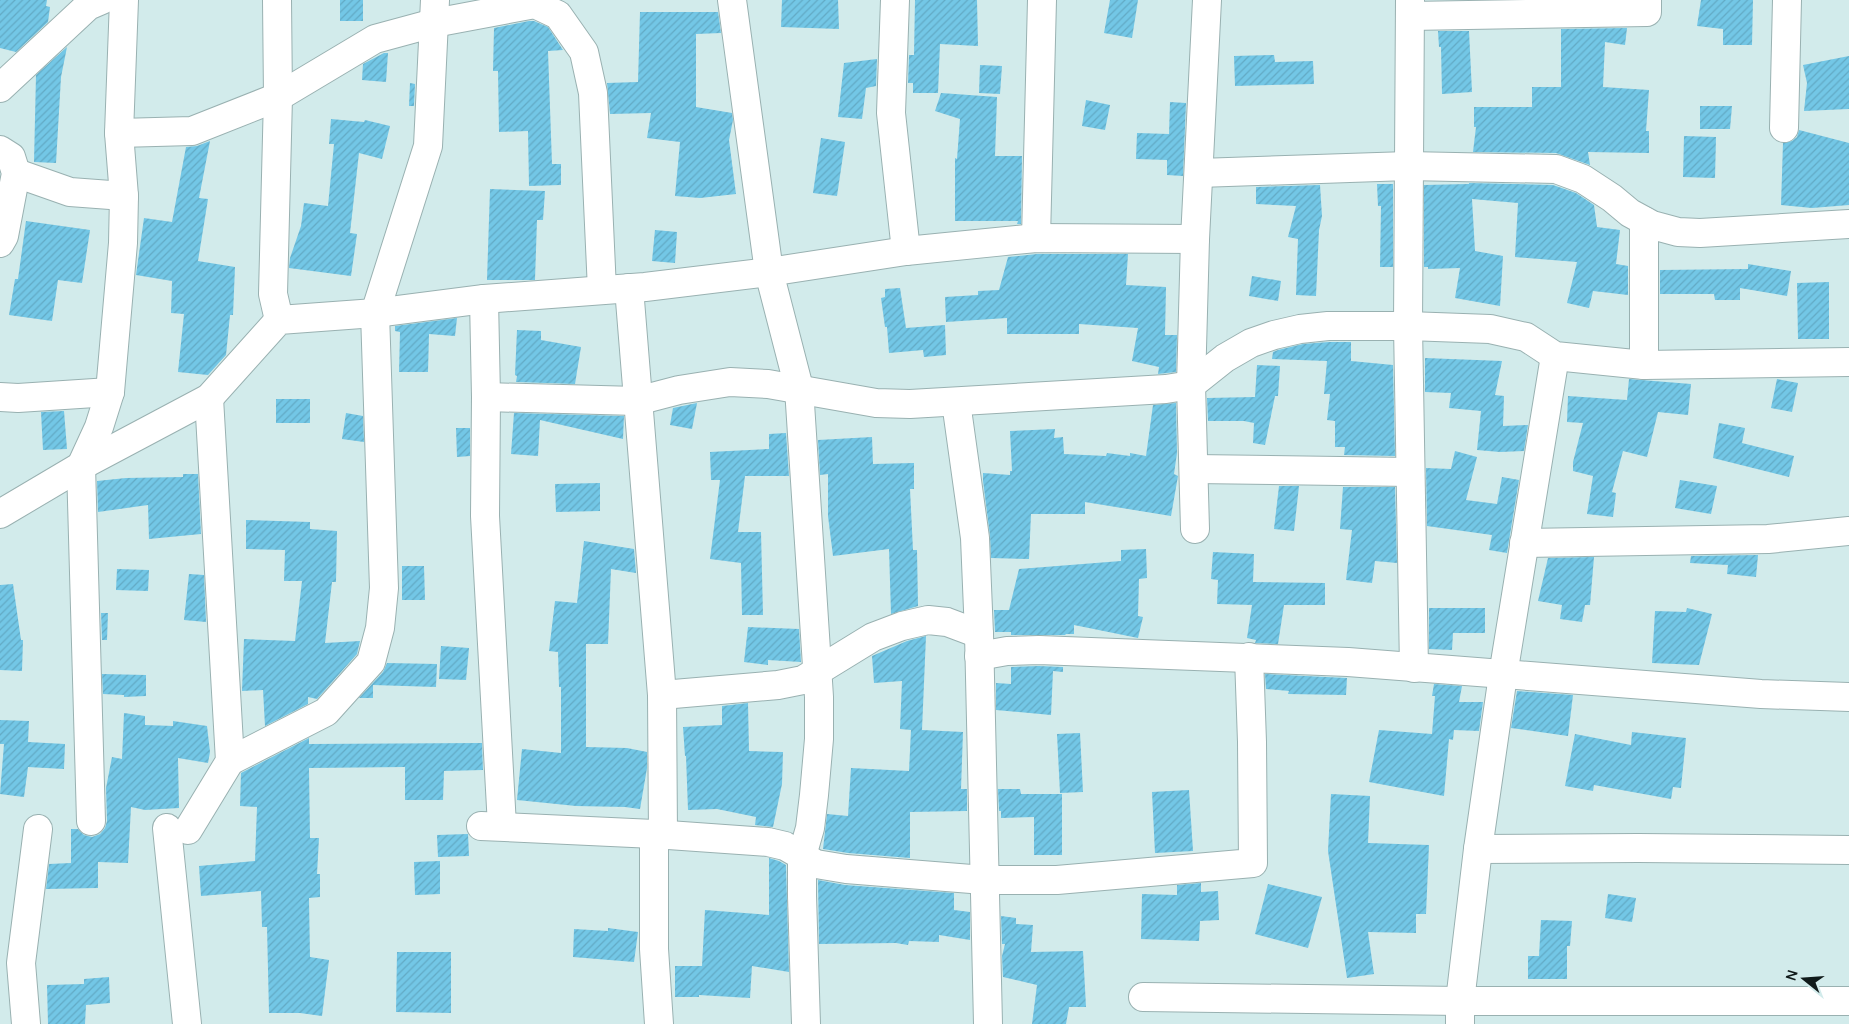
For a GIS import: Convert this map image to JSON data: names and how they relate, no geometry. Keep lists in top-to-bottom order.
{
  "north": "left"
}
